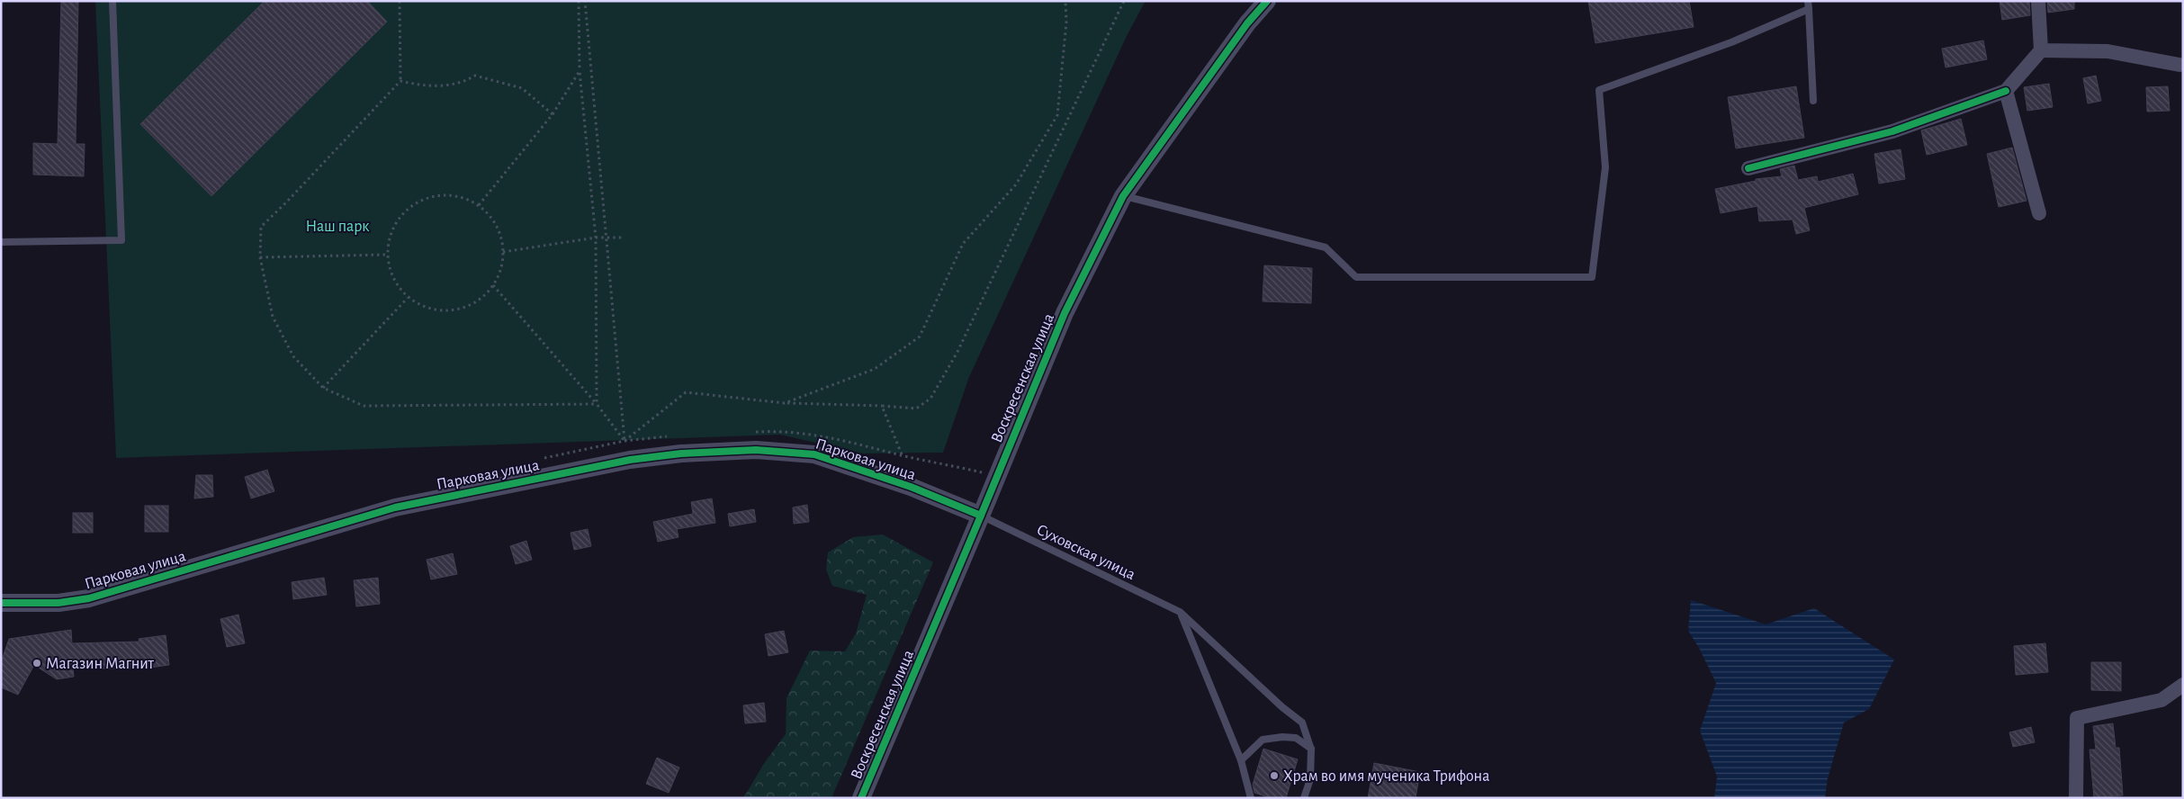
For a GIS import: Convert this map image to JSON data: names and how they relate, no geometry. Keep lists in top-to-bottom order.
{
  "streets": {
    "street": ["Воскресенская улица", "Парковая улица"],
    "lane": ["Суховская улица"]
  },
  "crossings": [
    ["Воскресенская улица", "Парковая улица"],
    ["Воскресенская улица", "Суховская улица"],
    ["Парковая улица", "Суховская улица"]
  ],
  "parks": ["Наш парк"],
  "places": ["Магазин Магнит", "Храм во имя мученика Трифона"]
}
